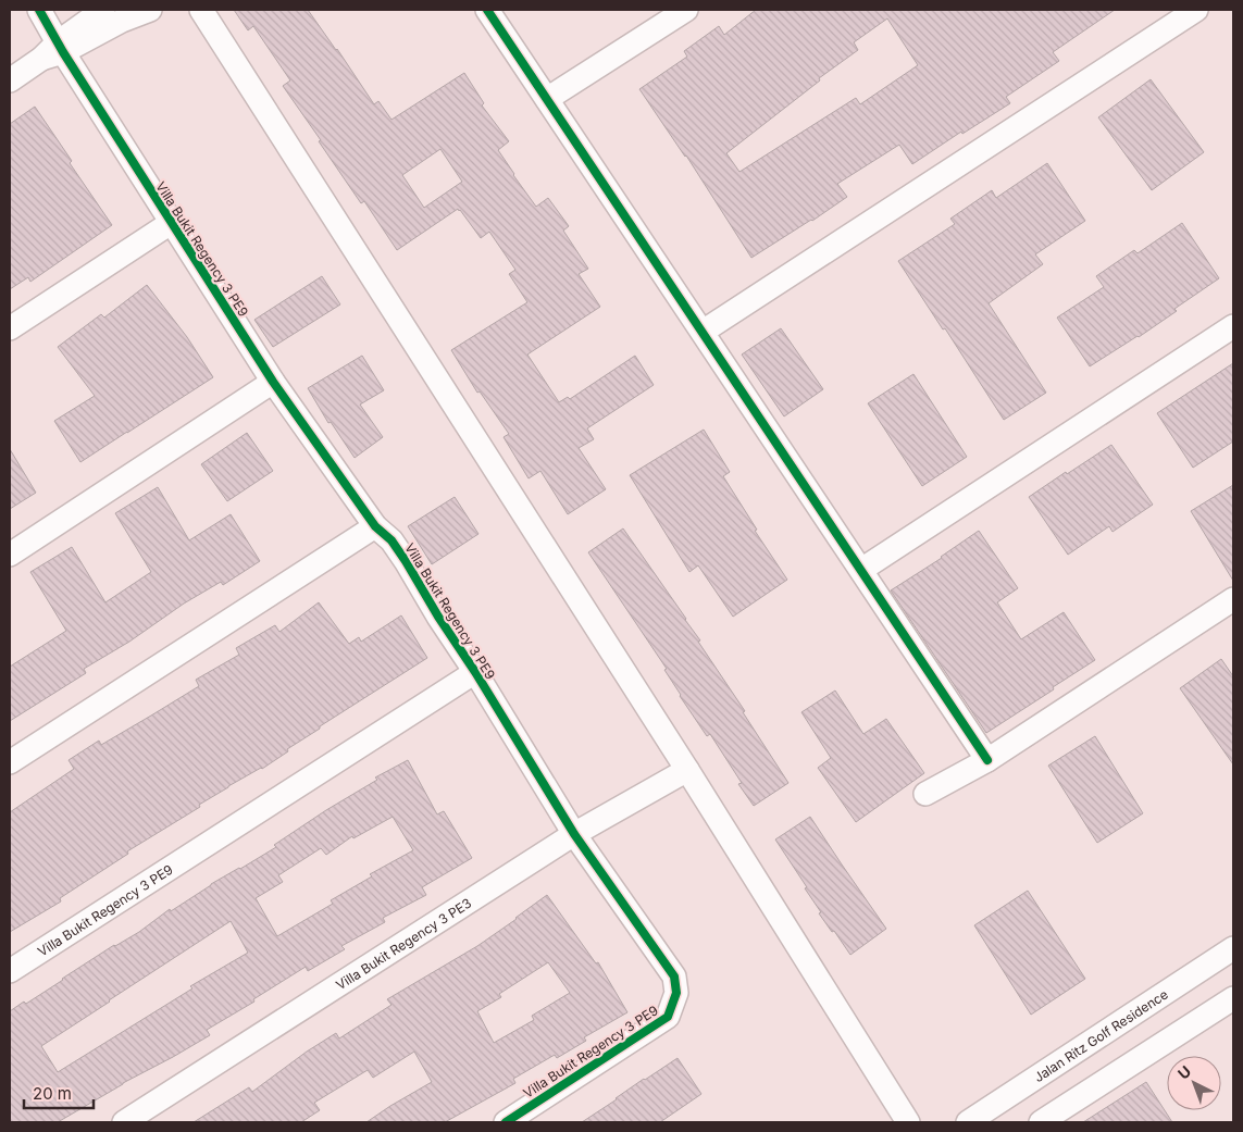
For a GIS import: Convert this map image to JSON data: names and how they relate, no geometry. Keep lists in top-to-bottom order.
{
  "streets": {
    "street": ["Villa Bukit Regency 3 PE9", "Villa Bukit Regency 3 PE3", "Jalan Ritz Golf Residence"]
  },
  "crossings": [
    ["Villa Bukit Regency 3 PE9", "Villa Bukit Regency 3 PE3"]
  ],
  "scale_bar": "20 m",
  "north": "top left"
}
